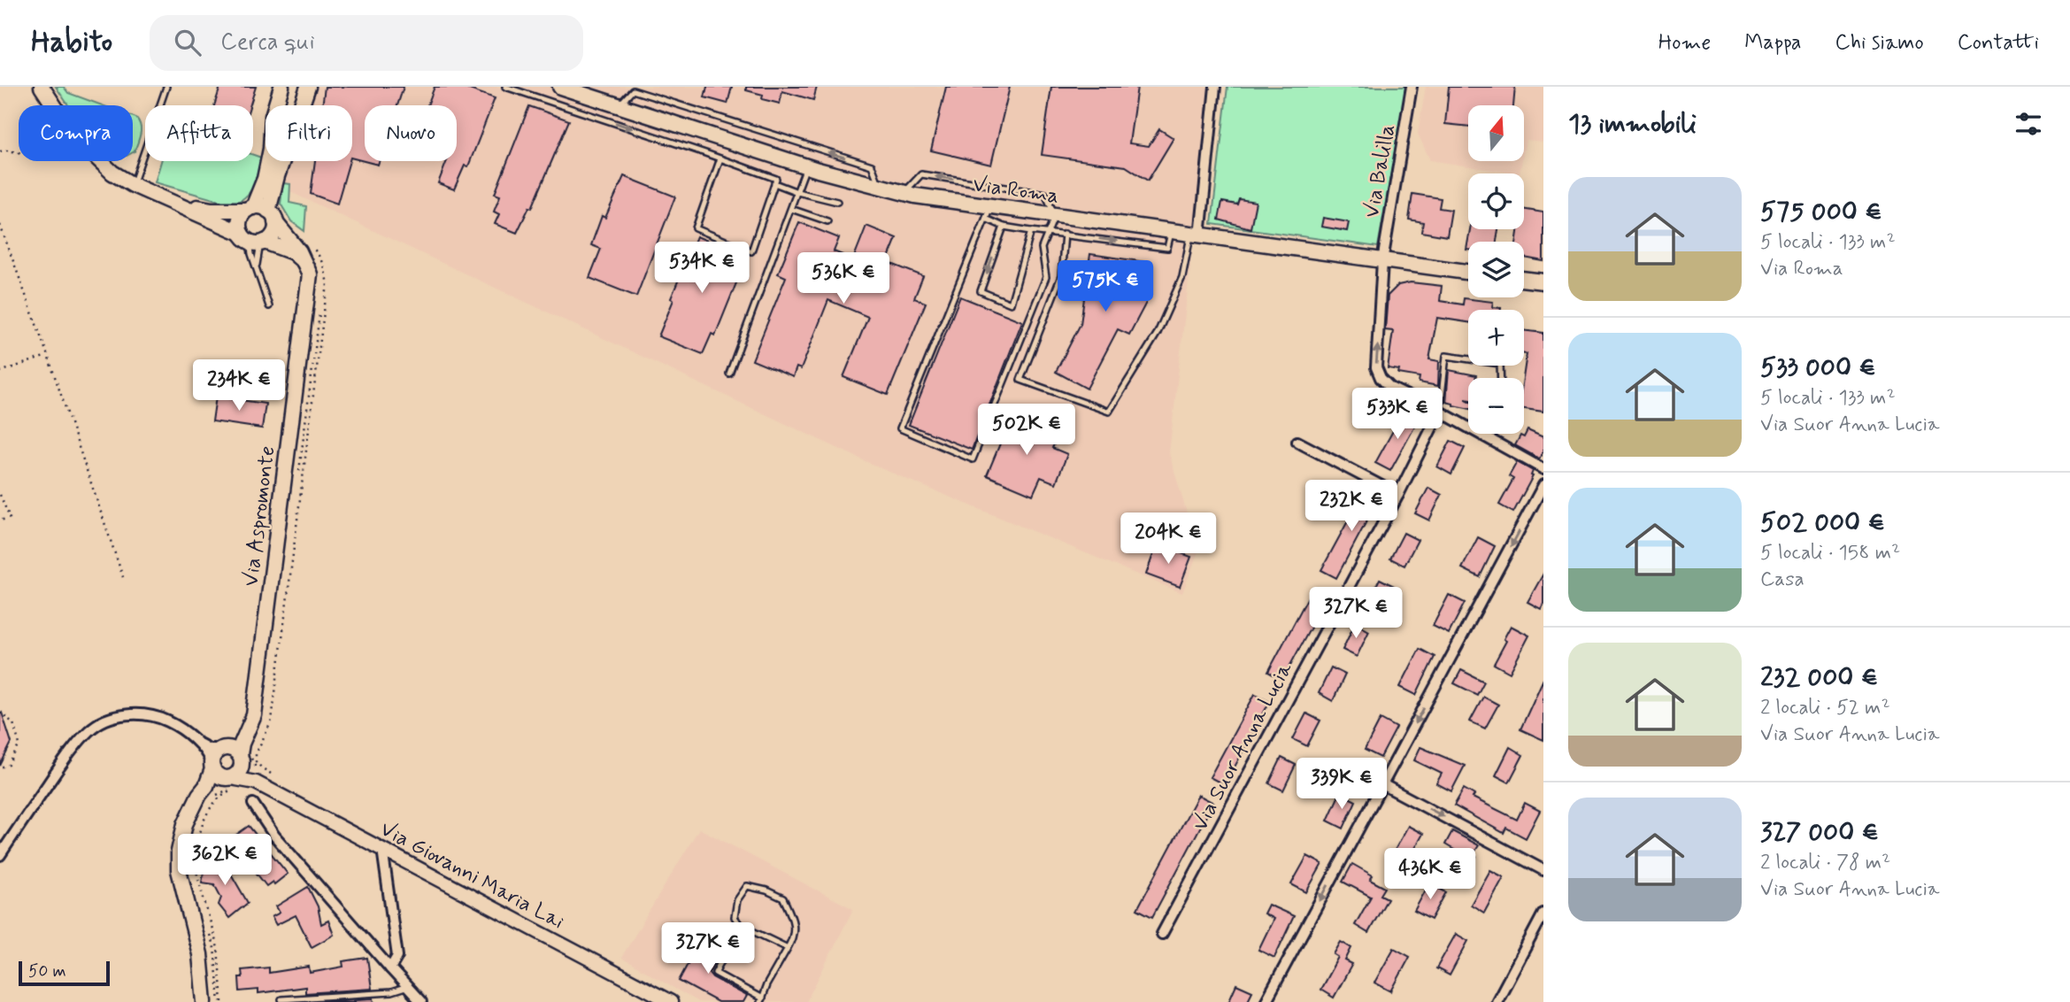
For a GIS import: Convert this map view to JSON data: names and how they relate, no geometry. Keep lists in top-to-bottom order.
{
  "streets": {
    "main road": ["Via Roma", "Via Aspromonte"],
    "street": ["Via Balilla", "Via Suor Anna Lucia", "Via Giovanni Maria Lai"]
  },
  "crossings": [
    ["Via Balilla", "Via Roma"],
    ["Via Balilla", "Via Suor Anna Lucia"],
    ["Via Aspromonte", "Via Giovanni Maria Lai"]
  ],
  "scale_bar": "50 m",
  "north": "top",
  "page": {
    "header": "Habito",
    "search": "Cerca qui",
    "nav": [
      "Home",
      "Mappa",
      "Chi siamo",
      "Contatti"
    ],
    "heading": "13 immobili",
    "map_buttons": ["+", "−"],
    "chip": [
      "Compra",
      "Affitta",
      "Filtri",
      "Nuovo"
    ],
    "list": [
      {
        "name": "575 000 €",
        "note": "5 locali · 133 m² · Via Roma"
      },
      {
        "name": "533 000 €",
        "note": "5 locali · 133 m² · Via Suor Anna Lucia"
      },
      {
        "name": "502 000 €",
        "note": "5 locali · 158 m² · Casa"
      },
      {
        "name": "232 000 €",
        "note": "2 locali · 52 m² · Via Suor Anna Lucia"
      },
      {
        "name": "327 000 €",
        "note": "2 locali · 78 m² · Via Suor Anna Lucia"
      }
    ],
    "price": [
      "534K €",
      "536K €",
      "575K €",
      "234K €",
      "533K €",
      "502K €",
      "232K €",
      "204K €",
      "327K €",
      "339K €",
      "362K €",
      "436K €",
      "327K €"
    ],
    "scale": "50 m"
  }
}
